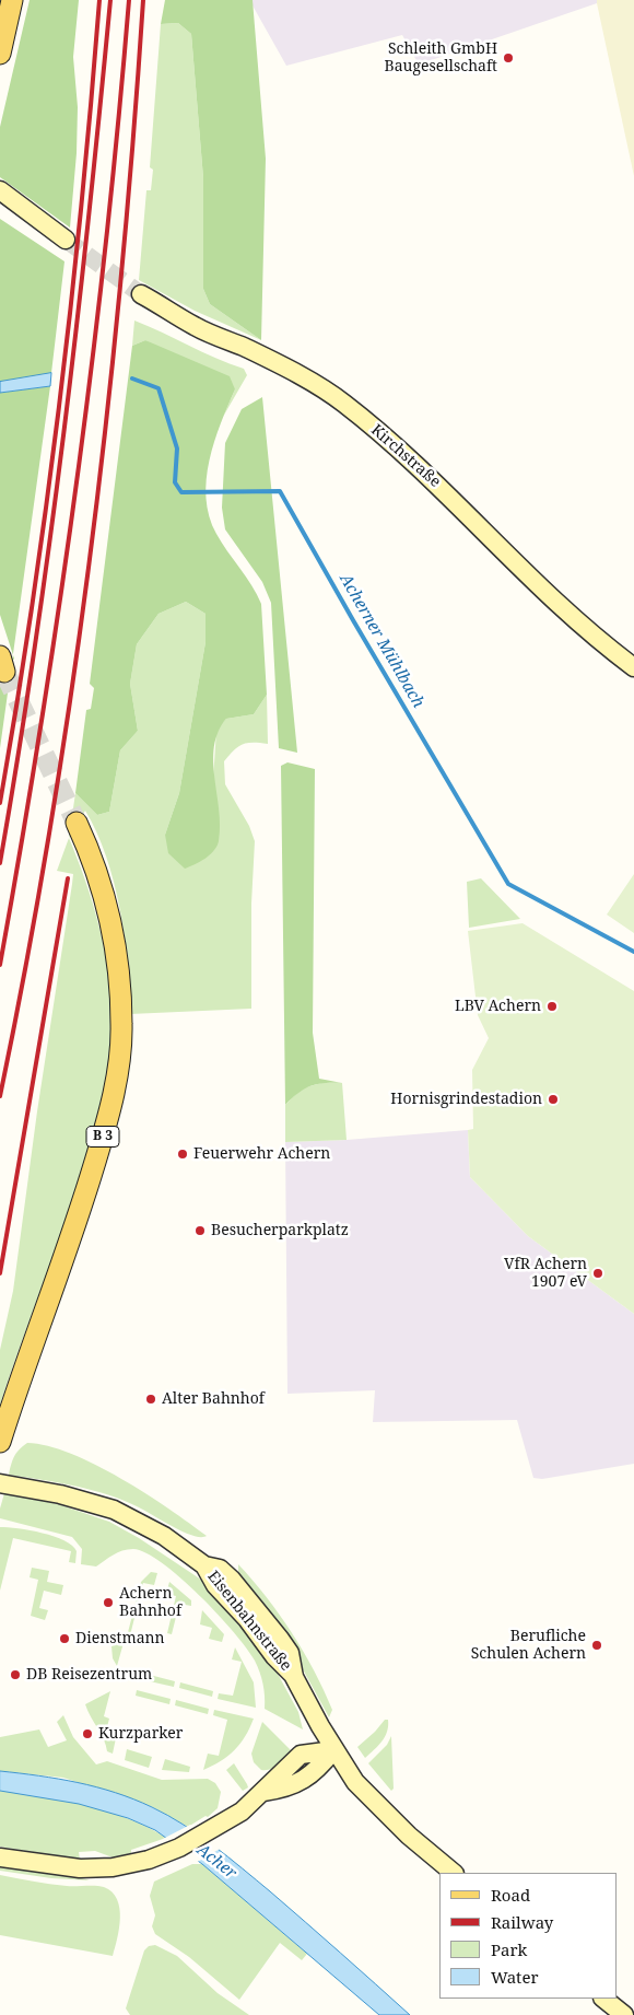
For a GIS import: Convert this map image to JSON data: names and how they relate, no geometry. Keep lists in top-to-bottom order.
{
  "streets": {
    "main road": ["B 3"],
    "street": ["Kirchstraße", "Eisenbahnstraße"]
  },
  "water": ["Acherner Mühlbach", "Acher"],
  "places": [
    "Schleith GmbH Baugesellschaft",
    "LBV Achern",
    "Hornisgrindestadion",
    "Feuerwehr Achern",
    "Besucherparkplatz",
    "VfR Achern 1907 eV",
    "Alter Bahnhof",
    "Achern Bahnhof",
    "Dienstmann",
    "Berufliche Schulen Achern",
    "DB Reisezentrum",
    "Kurzparker"
  ],
  "legend": [
    "Road",
    "Railway",
    "Park",
    "Water"
  ]
}
